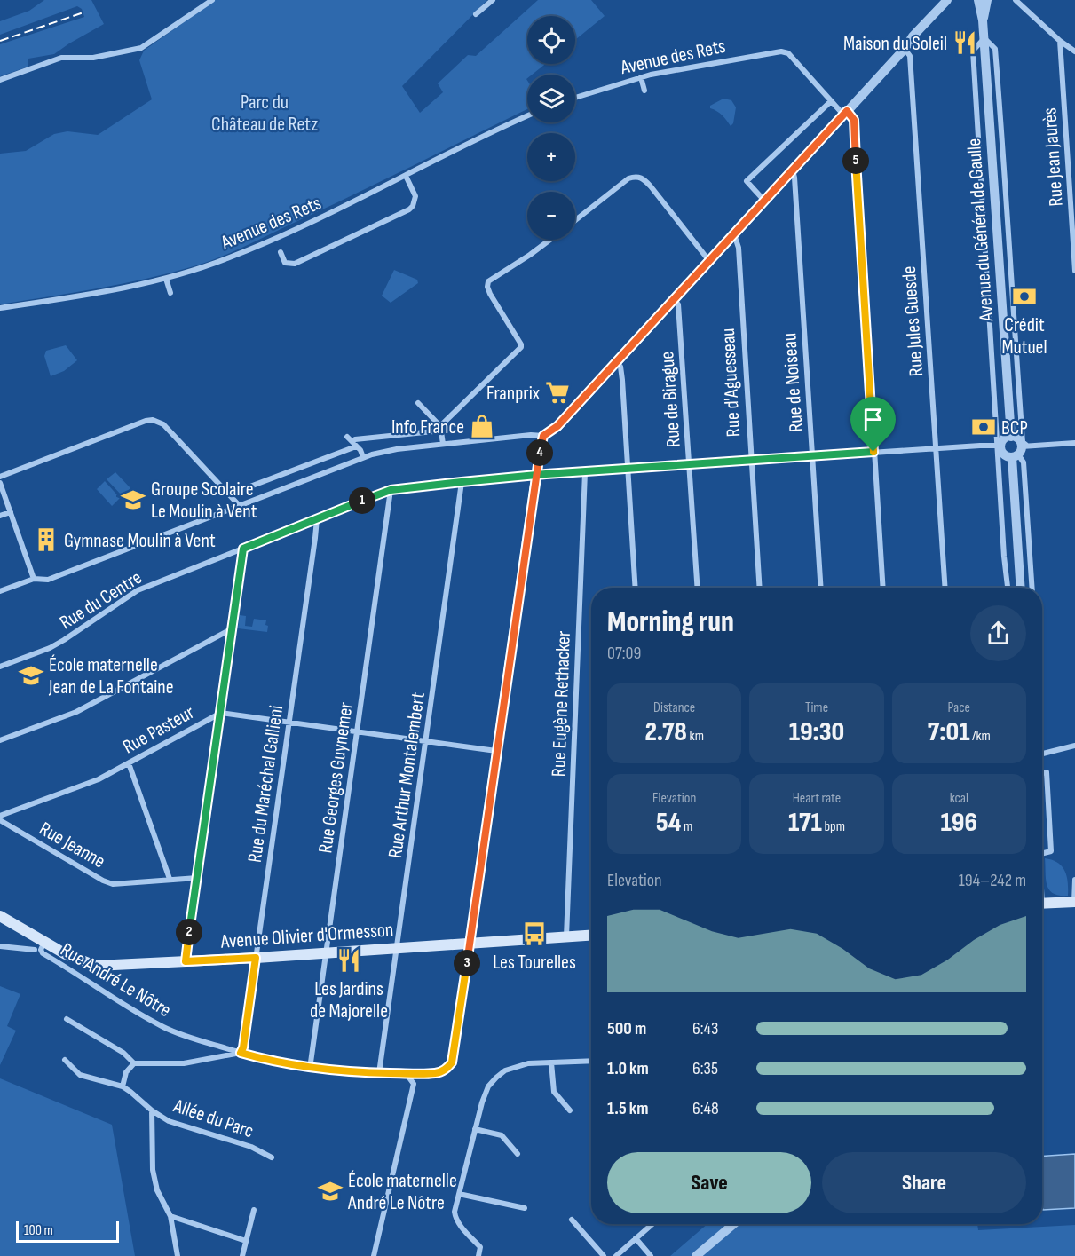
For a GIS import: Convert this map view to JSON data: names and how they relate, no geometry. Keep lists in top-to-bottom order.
{
  "streets": {
    "main road": ["Avenue Olivier d'Ormesson"],
    "street": [
      "Avenue des Rets",
      "Rue Jean Jaurès",
      "Avenue du Général de Gaulle",
      "Rue Jules Guesde",
      "Rue d'Aguesseau",
      "Rue de Noiseau",
      "Rue de Birague",
      "Rue du Centre",
      "Rue Eugène Rethacker",
      "Rue Pasteur",
      "Rue Arthur Montalembert",
      "Rue Georges Guynemer",
      "Rue du Maréchal Gallieni",
      "Rue Jeanne",
      "Rue André Le Nôtre",
      "Allée du Parc"
    ]
  },
  "crossings": [
    ["Avenue du Général de Gaulle", "Rue du Centre"],
    ["Rue Jules Guesde", "Rue du Centre"],
    ["Rue d'Aguesseau", "Rue du Centre"],
    ["Rue de Noiseau", "Rue du Centre"],
    ["Rue de Birague", "Rue du Centre"],
    ["Rue du Centre", "Rue Eugène Rethacker"],
    ["Rue du Centre", "Rue Arthur Montalembert"],
    ["Rue du Centre", "Rue Georges Guynemer"],
    ["Rue du Centre", "Rue du Maréchal Gallieni"],
    ["Rue Eugène Rethacker", "Avenue Olivier d'Ormesson"],
    ["Rue Pasteur", "Rue Arthur Montalembert"],
    ["Rue Pasteur", "Rue Georges Guynemer"],
    ["Rue Pasteur", "Rue du Maréchal Gallieni"],
    ["Rue Arthur Montalembert", "Avenue Olivier d'Ormesson"],
    ["Rue Arthur Montalembert", "Rue André Le Nôtre"],
    ["Rue Georges Guynemer", "Avenue Olivier d'Ormesson"],
    ["Rue Georges Guynemer", "Rue André Le Nôtre"],
    ["Rue du Maréchal Gallieni", "Avenue Olivier d'Ormesson"],
    ["Rue du Maréchal Gallieni", "Rue André Le Nôtre"],
    ["Avenue Olivier d'Ormesson", "Rue André Le Nôtre"]
  ],
  "parks": ["Parc du Château de Retz"],
  "places": {
    "restaurant": ["Maison du Soleil", "Les Jardins de Majorelle"],
    "bank": ["Crédit Mutuel", "BCP"],
    "supermarket": ["Franprix"],
    "shop": ["Info France"],
    "school or university": ["Groupe Scolaire Le Moulin à Vent", "École maternelle Jean de La Fontaine", "École maternelle André Le Nôtre"],
    "building": ["Gymnase Moulin à Vent"],
    "bus stop": ["Les Tourelles"]
  },
  "scale_bar": "100 m",
  "page": {
    "map_buttons": ["+", "−"],
    "pins": [
      "5",
      "4",
      "1",
      "2",
      "3"
    ],
    "heading": ["Morning run", "07:09"],
    "stats": [
      ["Distance", "2.78 km"],
      ["Time", "19:30"],
      ["Pace", "7:01 /km"],
      ["Elevation", "54 m"],
      ["Heart rate", "171 bpm"],
      ["kcal", "196"]
    ],
    "chart": ["Elevation", "194–242 m"],
    "list": [
      {
        "name": "500 m",
        "note": "6:43"
      },
      {
        "name": "1.0 km",
        "note": "6:35"
      },
      {
        "name": "1.5 km",
        "note": "6:48"
      }
    ],
    "buttons": ["Save", "Share"],
    "scale": "100 m"
  }
}
